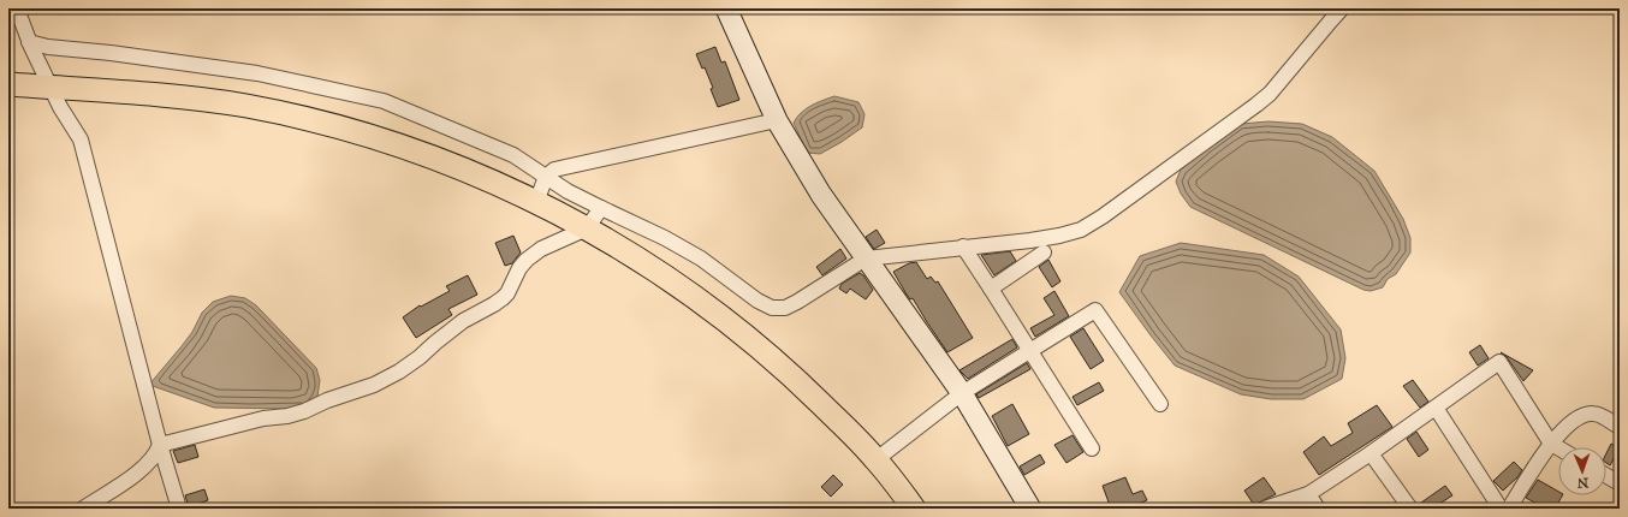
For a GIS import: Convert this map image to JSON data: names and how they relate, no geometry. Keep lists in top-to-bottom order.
{
  "north": "bottom"
}
